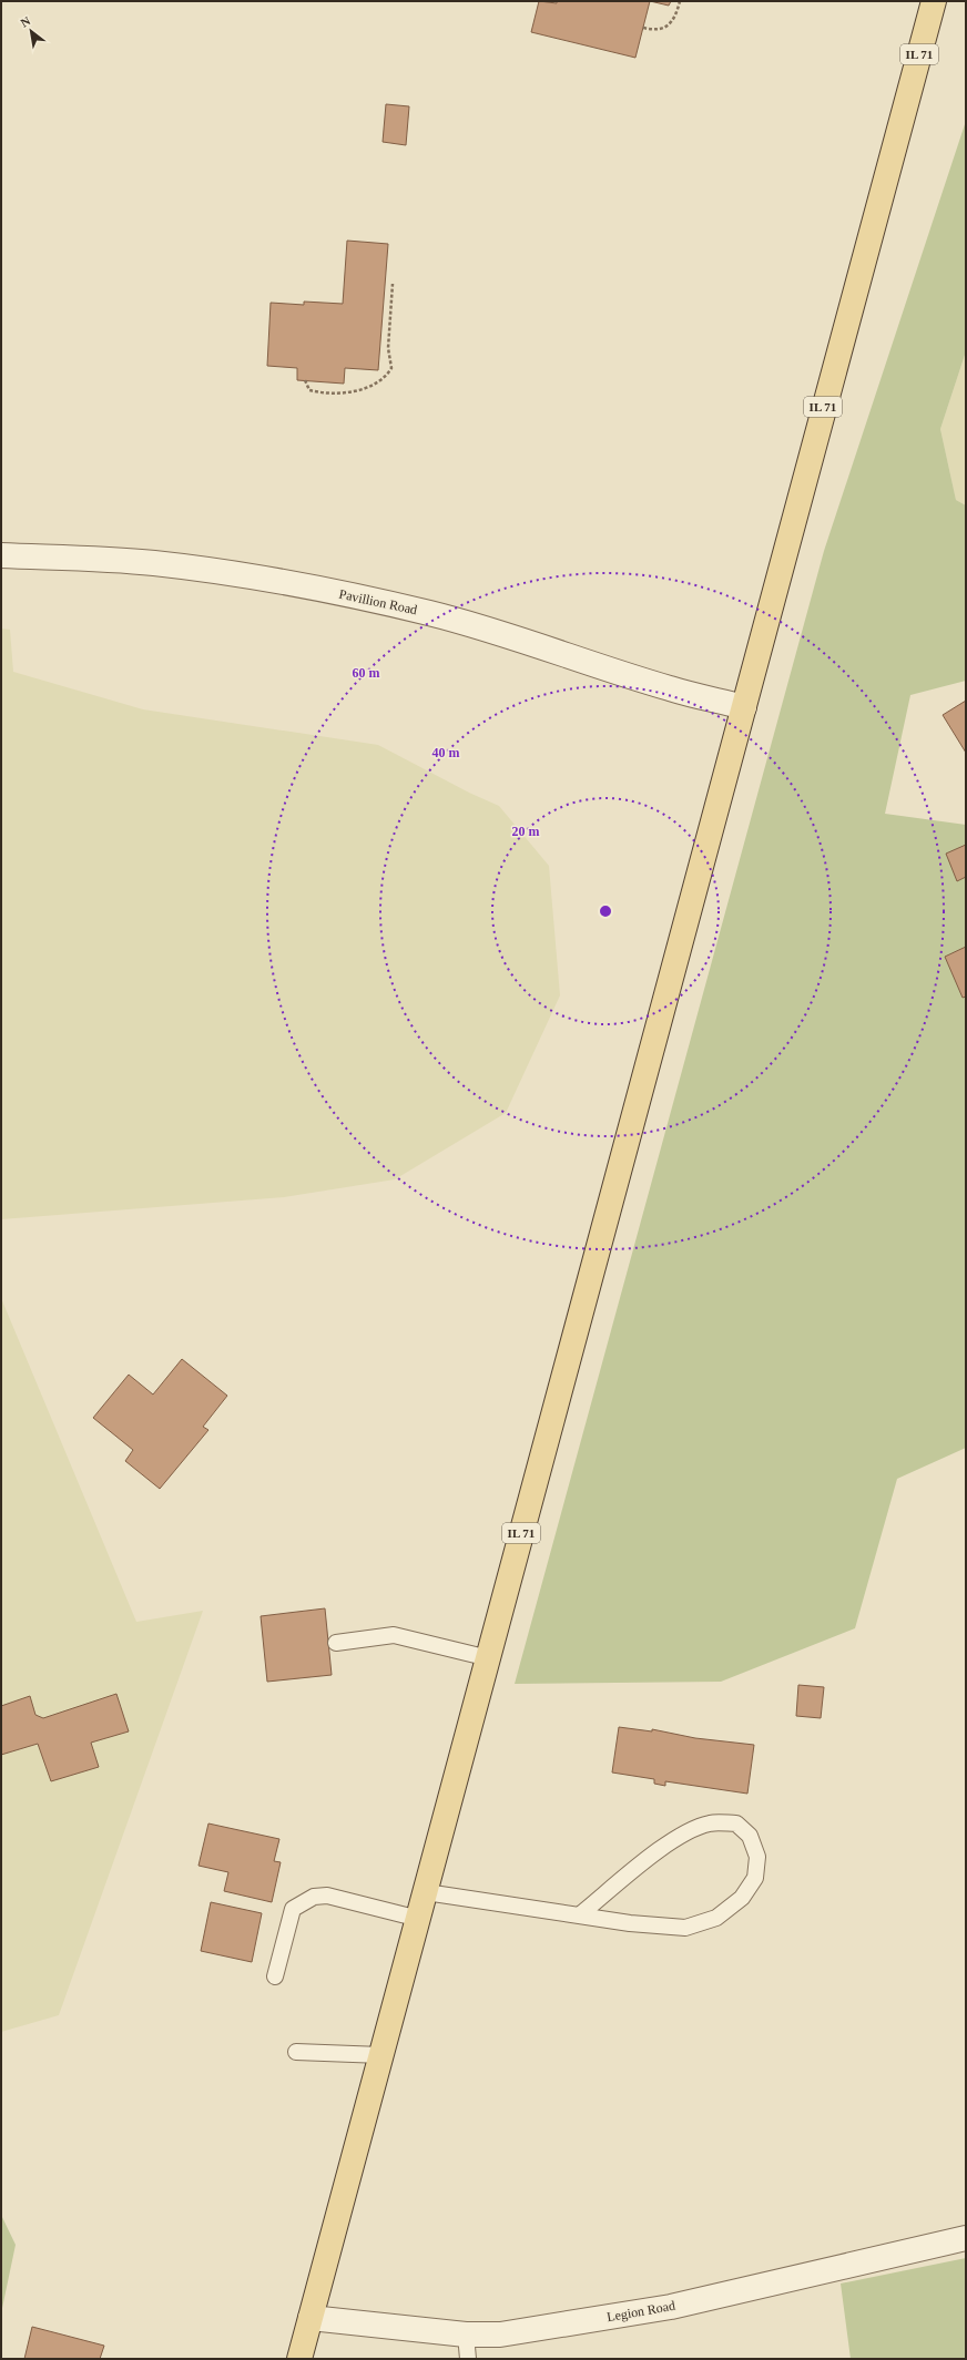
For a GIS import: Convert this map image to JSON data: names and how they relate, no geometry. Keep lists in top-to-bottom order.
{
  "streets": {
    "main road": ["IL 71"],
    "street": ["Pavillion Road", "Legion Road"]
  },
  "crossings": [
    ["IL 71", "Pavillion Road"],
    ["IL 71", "Legion Road"]
  ],
  "north": "top left",
  "rings": ["60 m", "40 m", "20 m"]
}
